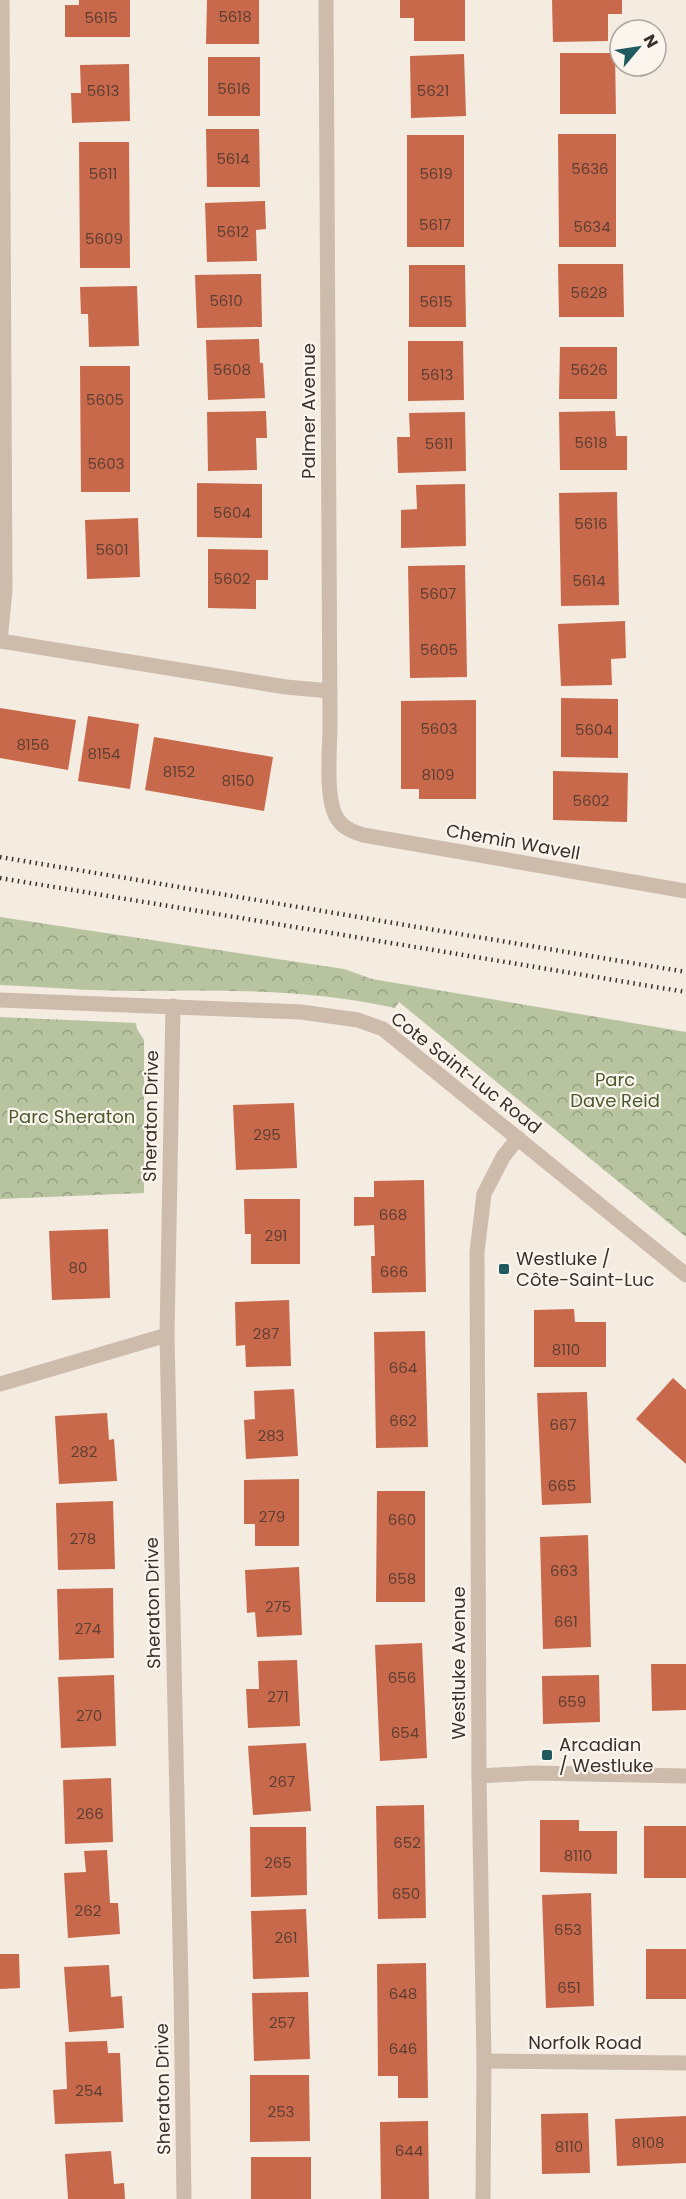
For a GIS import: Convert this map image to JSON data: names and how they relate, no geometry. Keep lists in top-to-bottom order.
{
  "streets": {
    "street": [
      "Palmer Avenue",
      "Chemin Wavell",
      "Cote Saint-Luc Road",
      "Sheraton Drive",
      "Westluke Avenue",
      "Norfolk Road"
    ]
  },
  "crossings": [
    ["Palmer Avenue", "Chemin Wavell"],
    ["Cote Saint-Luc Road", "Sheraton Drive"],
    ["Cote Saint-Luc Road", "Westluke Avenue"],
    ["Westluke Avenue", "Norfolk Road"]
  ],
  "parks": ["Parc Dave Reid", "Parc Sheraton"],
  "places": {
    "transit": ["Westluke / Côte-Saint-Luc", "Arcadian / Westluke"]
  },
  "house_numbers": [
    "5618",
    "5615",
    "5616",
    "5613",
    "5621",
    "5614",
    "5636",
    "5611",
    "5619",
    "5617",
    "5634",
    "5612",
    "5609",
    "5628",
    "5610",
    "5615",
    "5608",
    "5626",
    "5613",
    "5605",
    "5618",
    "5611",
    "5603",
    "5604",
    "5616",
    "5601",
    "5602",
    "5614",
    "5607",
    "5605",
    "5603",
    "5604",
    "8156",
    "8154",
    "8152",
    "8109",
    "8150",
    "5602",
    "295",
    "668",
    "291",
    "80",
    "666",
    "287",
    "8110",
    "664",
    "662",
    "667",
    "283",
    "282",
    "665",
    "279",
    "660",
    "278",
    "663",
    "658",
    "275",
    "661",
    "274",
    "656",
    "271",
    "659",
    "270",
    "654",
    "267",
    "266",
    "652",
    "8110",
    "265",
    "650",
    "262",
    "653",
    "261",
    "651",
    "648",
    "257",
    "646",
    "254",
    "253",
    "8108",
    "8110",
    "644"
  ],
  "north": "top right"
}
